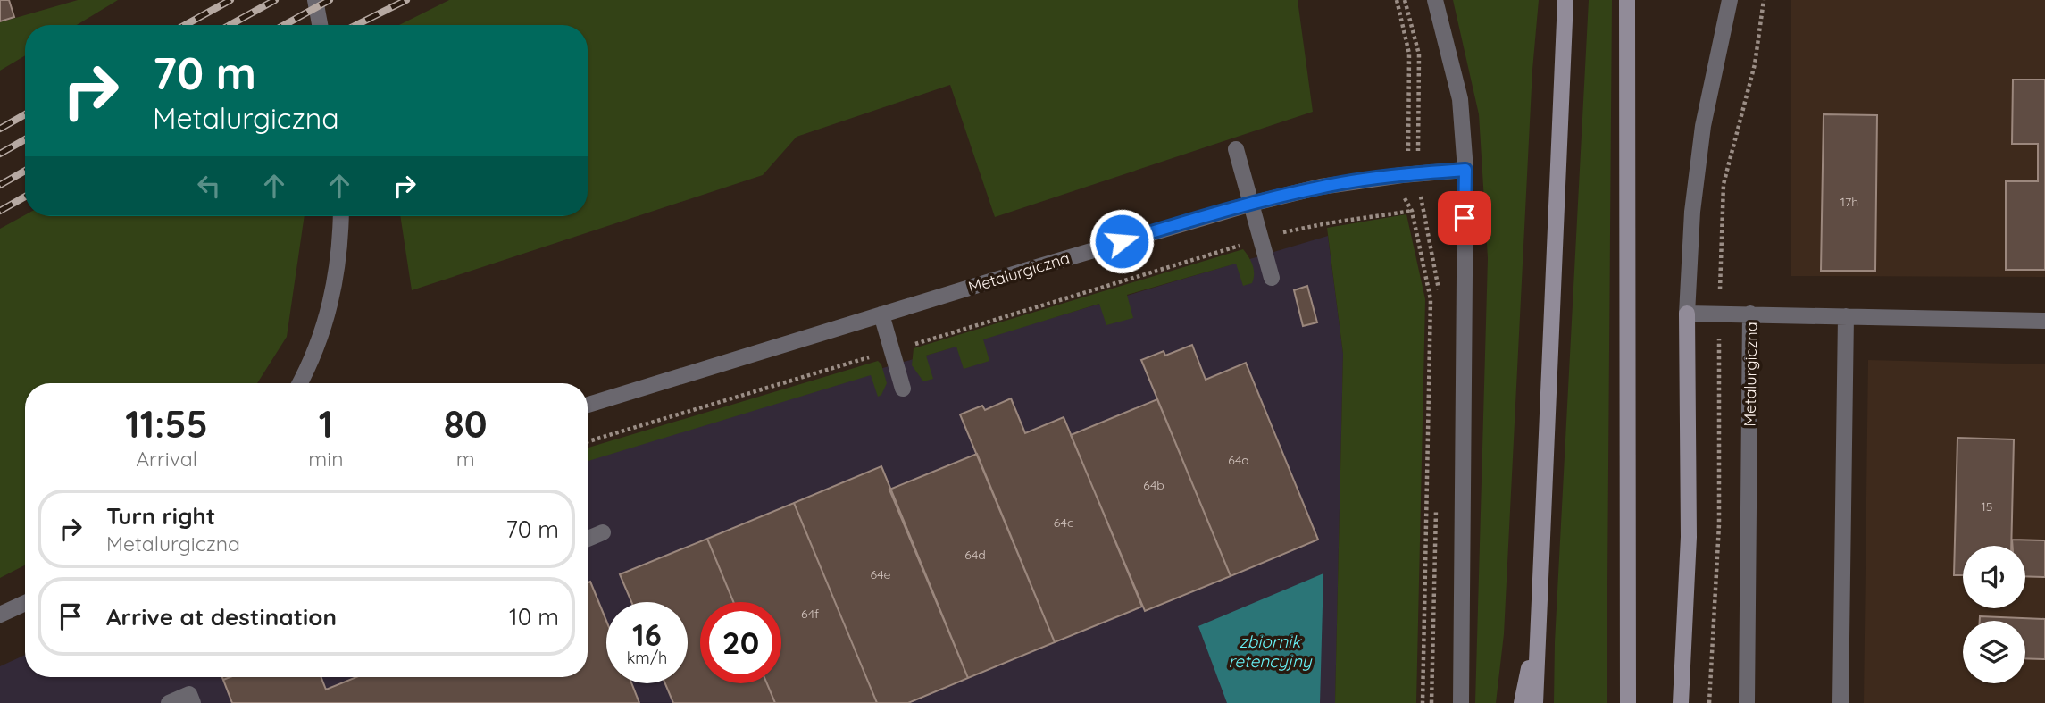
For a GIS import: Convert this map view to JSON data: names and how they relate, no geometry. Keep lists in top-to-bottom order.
{
  "streets": {
    "street": ["Metalurgiczna"]
  },
  "water": ["zbiornik retencyjny"],
  "house_numbers": [
    "17h",
    "64a",
    "64b",
    "15",
    "64c",
    "64d",
    "64e",
    "64f"
  ],
  "page": {
    "turn": ["70 m", "Metalurgiczna"],
    "eta": [
      "11:55",
      "Arrival",
      "1",
      "min",
      "80",
      "m"
    ],
    "list": [
      {
        "name": "Turn right",
        "note": "Metalurgiczna",
        "value": "70 m"
      },
      {
        "name": "Arrive at destination",
        "value": "10 m"
      }
    ],
    "speed": "16 km/h",
    "limit": "20"
  }
}
